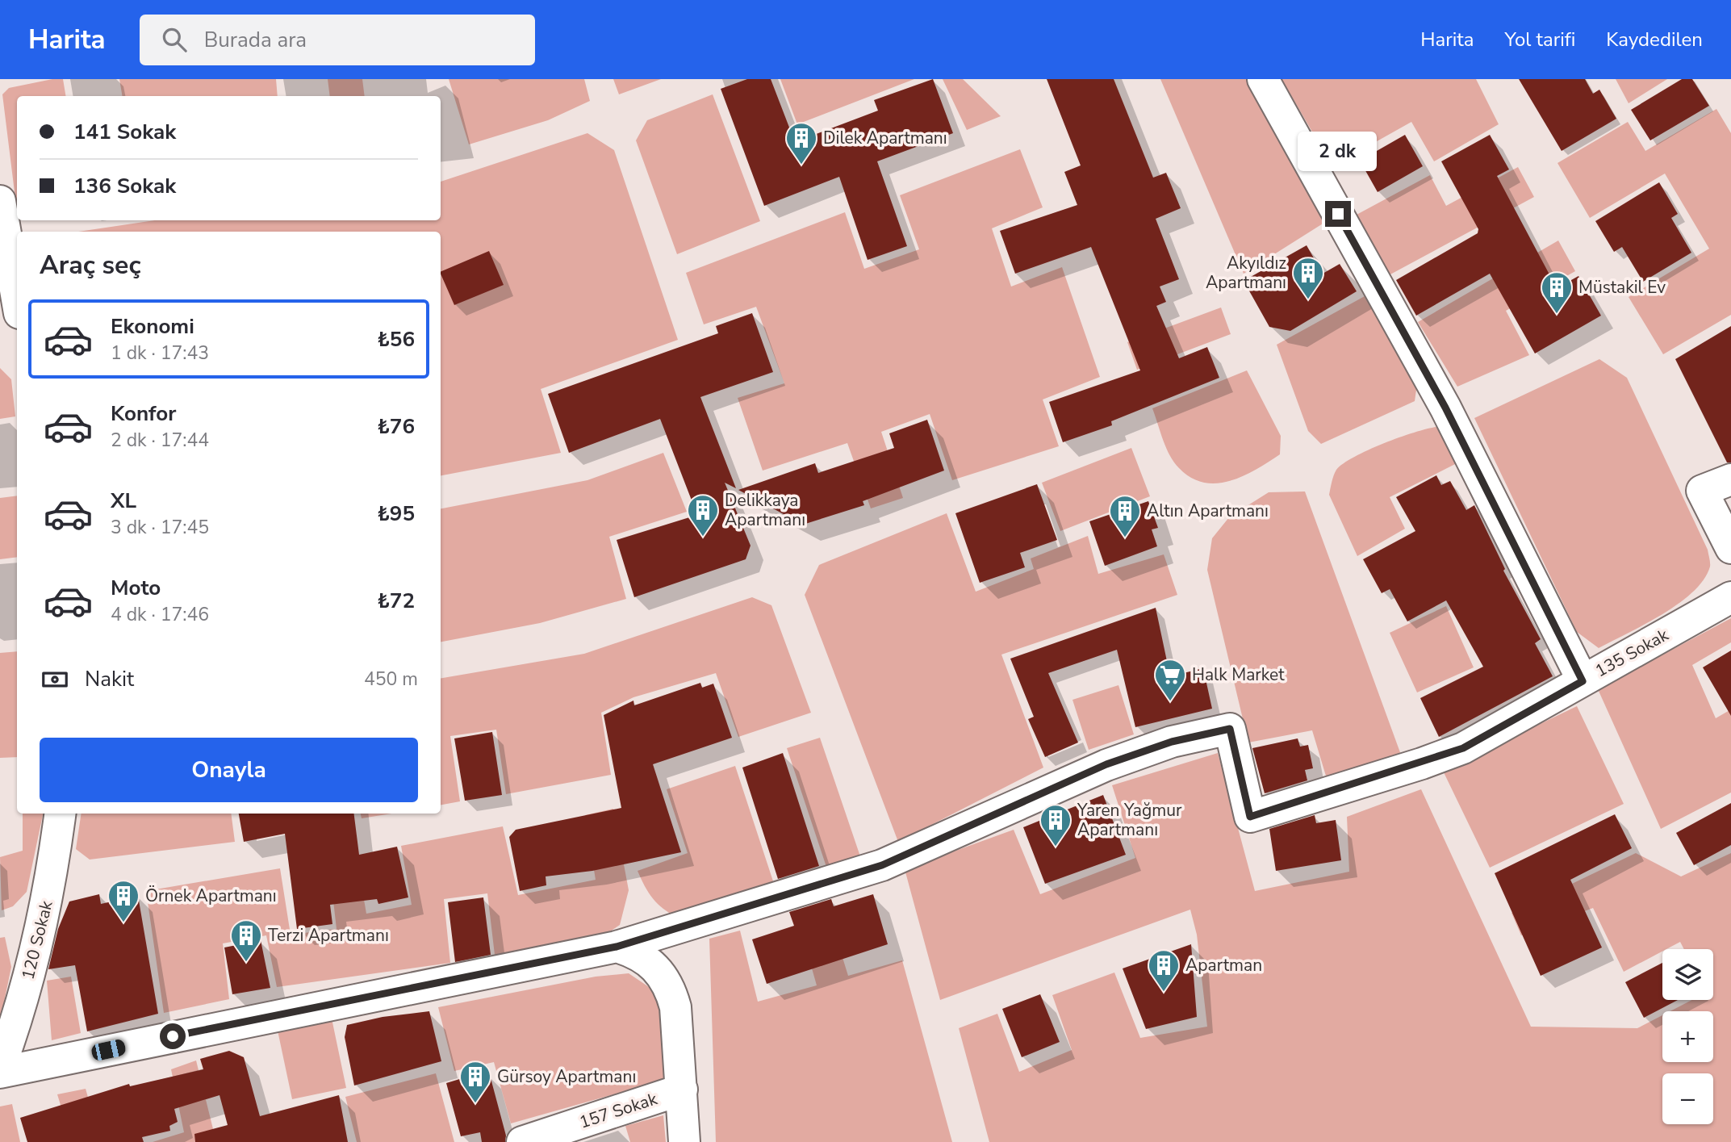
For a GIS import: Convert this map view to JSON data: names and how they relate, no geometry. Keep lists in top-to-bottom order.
{
  "streets": {
    "street": ["135 Sokak", "120 Sokak", "157 Sokak"]
  },
  "places": {
    "building": [
      "Dilek Apartmanı",
      "Akyıldız Apartmanı",
      "Müstakil Ev",
      "Delikkaya Apartmanı",
      "Altın Apartmanı",
      "Yaren Yağmur Apartmanı",
      "Örnek Apartmanı",
      "Terzi Apartmanı",
      "Apartman",
      "Gürsoy Apartmanı"
    ],
    "supermarket": ["Halk Market"]
  },
  "page": {
    "header": "Harita",
    "search": "Burada ara",
    "nav": ["Harita", "Yol tarifi", "Kaydedilen"],
    "banner": ["141 Sokak", "136 Sokak"],
    "bubble": "2 dk",
    "heading": "Araç seç",
    "list": [
      {
        "name": "Ekonomi",
        "note": "1 dk · 17:43",
        "value": "₺56"
      },
      {
        "name": "Konfor",
        "note": "2 dk · 17:44",
        "value": "₺76"
      },
      {
        "name": "XL",
        "note": "3 dk · 17:45",
        "value": "₺95"
      },
      {
        "name": "Moto",
        "note": "4 dk · 17:46",
        "value": "₺72"
      }
    ],
    "pay": ["Nakit", "450 m"],
    "buttons": "Onayla",
    "map_buttons": ["+", "−"]
  }
}
